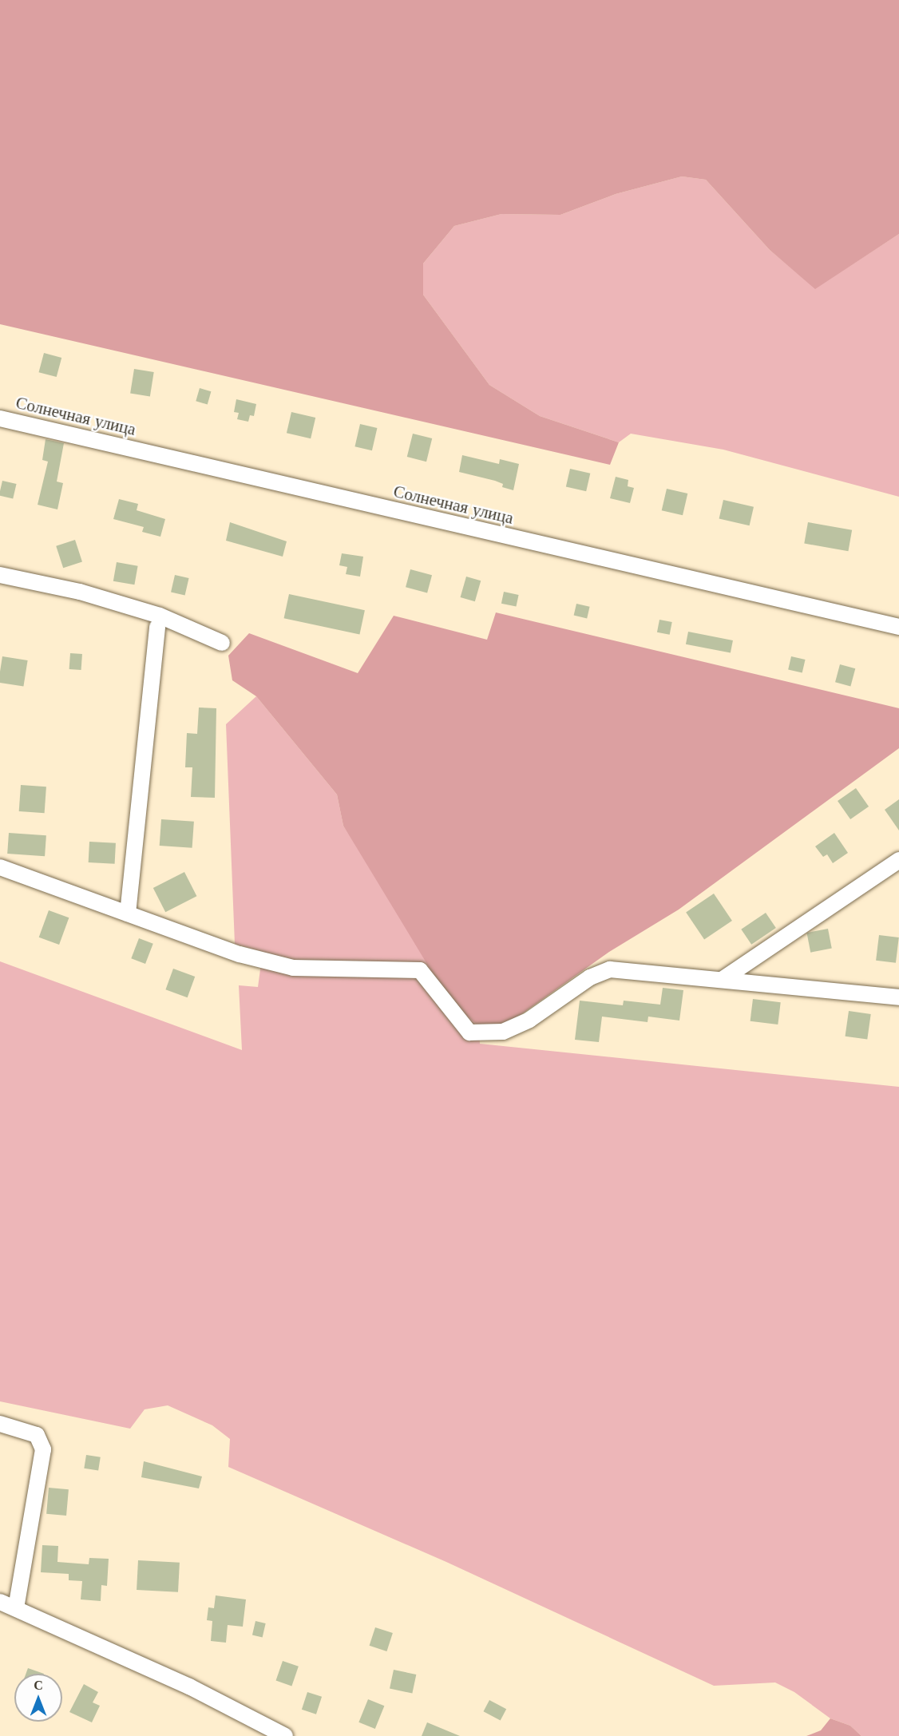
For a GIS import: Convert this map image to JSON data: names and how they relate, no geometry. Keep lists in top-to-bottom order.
{
  "streets": {
    "street": ["Солнечная улица"]
  },
  "north": "top"
}
